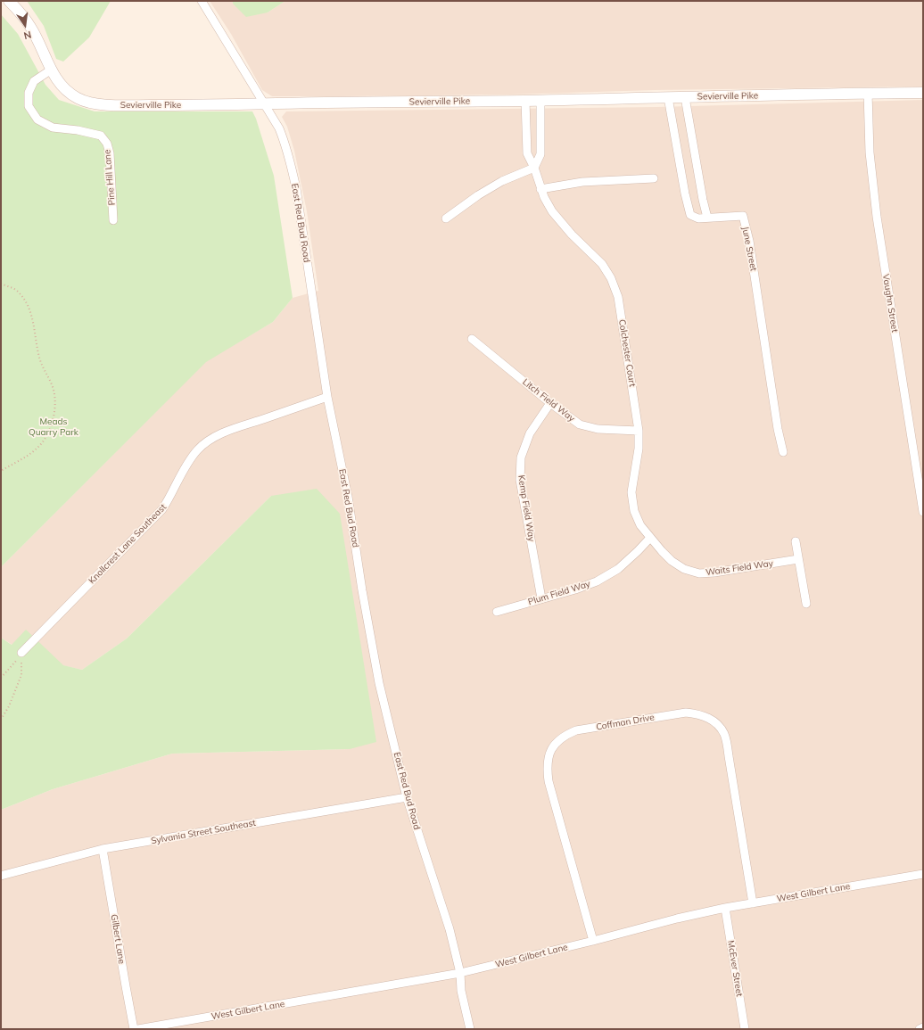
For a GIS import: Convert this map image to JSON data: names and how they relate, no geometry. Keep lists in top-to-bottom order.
{
  "streets": {
    "street": [
      "Sevierville Pike",
      "Pine Hill Lane",
      "East Red Bud Road",
      "June Street",
      "Vaughn Street",
      "Colchester Court",
      "Litch Field Way",
      "Kemp Field Way",
      "Knollcrest Lane Southeast",
      "Waits Field Way",
      "Plum Field Way",
      "Coffman Drive",
      "Sylvania Street Southeast",
      "West Gilbert Lane",
      "Gilbert Lane",
      "McEver Street"
    ]
  },
  "crossings": [
    ["Sevierville Pike", "Pine Hill Lane"],
    ["Sevierville Pike", "East Red Bud Road"],
    ["Sevierville Pike", "June Street"],
    ["Sevierville Pike", "Vaughn Street"],
    ["Sevierville Pike", "Colchester Court"],
    ["East Red Bud Road", "Knollcrest Lane Southeast"],
    ["East Red Bud Road", "Sylvania Street Southeast"],
    ["East Red Bud Road", "West Gilbert Lane"],
    ["Colchester Court", "Litch Field Way"],
    ["Colchester Court", "Waits Field Way"],
    ["Colchester Court", "Plum Field Way"],
    ["Litch Field Way", "Kemp Field Way"],
    ["Kemp Field Way", "Plum Field Way"],
    ["Waits Field Way", "Plum Field Way"],
    ["Coffman Drive", "West Gilbert Lane"],
    ["Sylvania Street Southeast", "Gilbert Lane"],
    ["West Gilbert Lane", "McEver Street"]
  ],
  "parks": ["Meads Quarry Park"],
  "north": "bottom"
}
